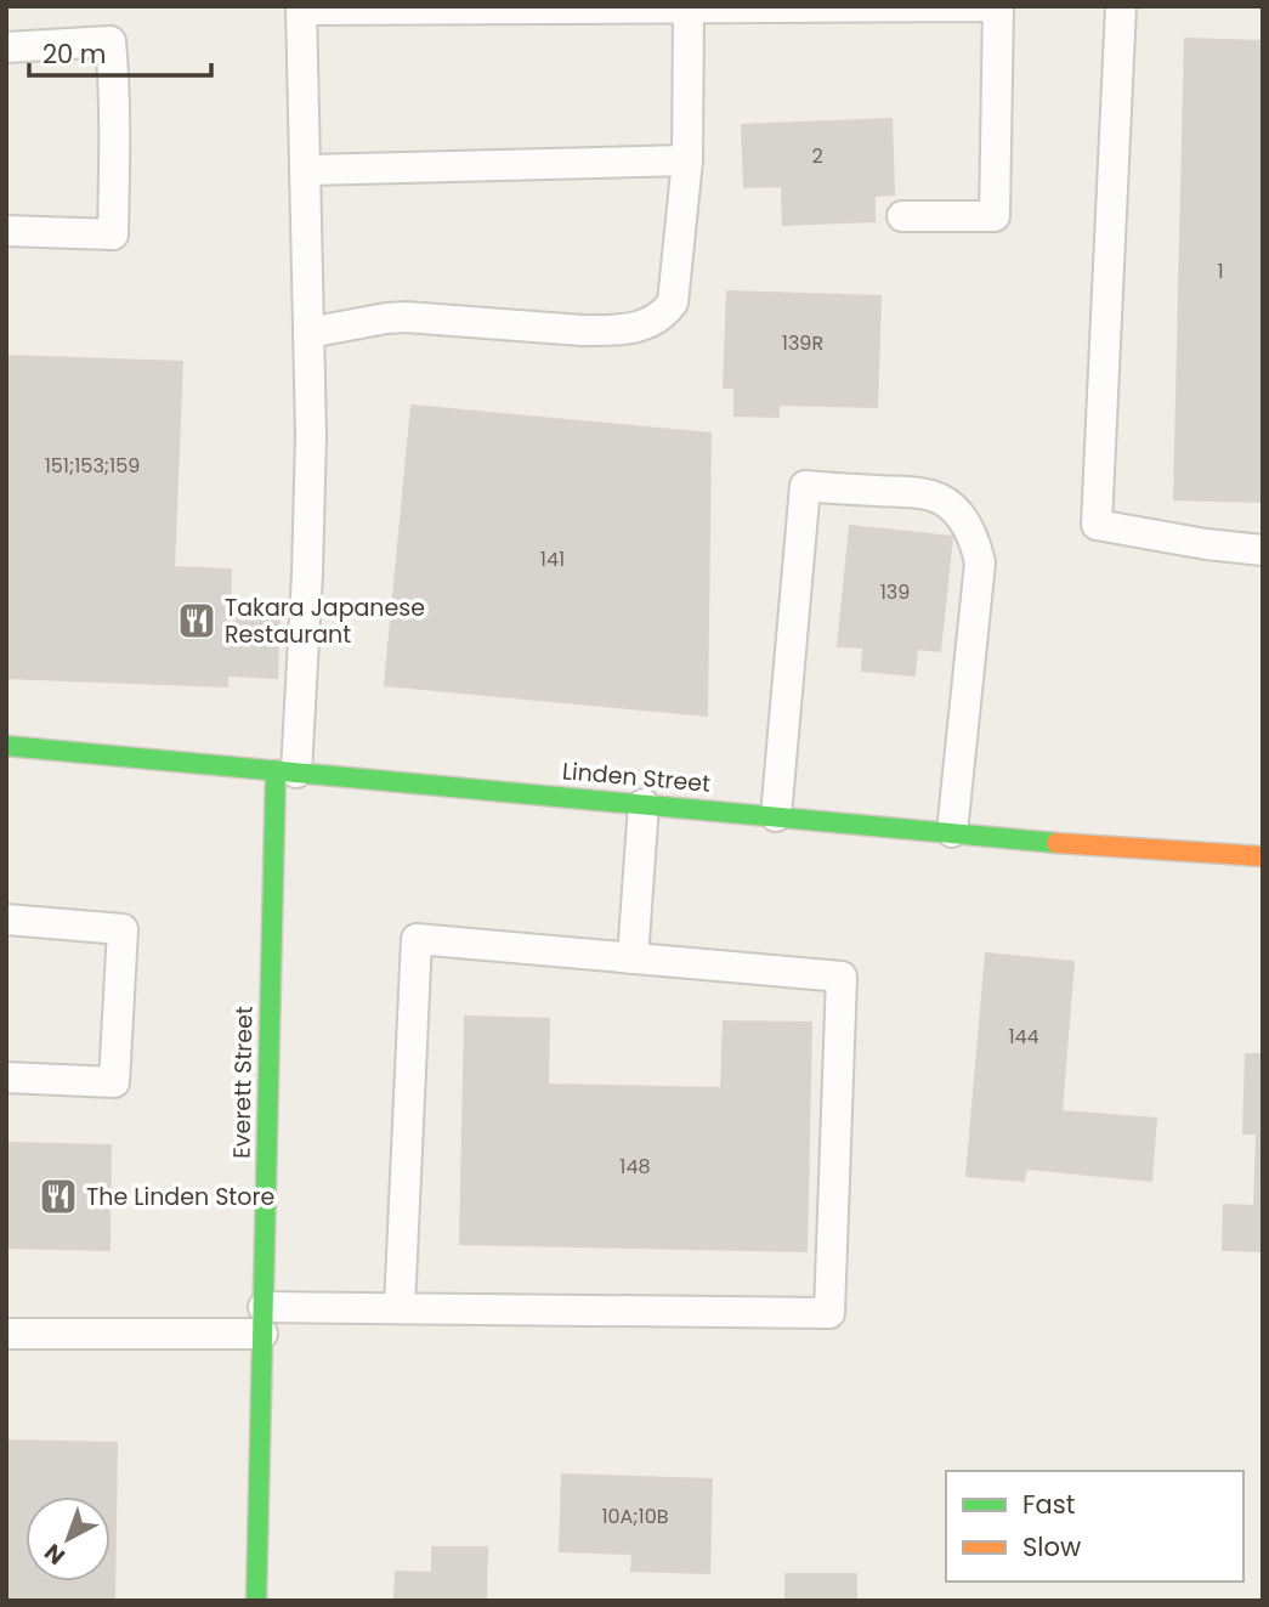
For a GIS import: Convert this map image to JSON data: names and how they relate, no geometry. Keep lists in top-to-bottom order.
{
  "streets": {
    "street": ["Linden Street", "Everett Street"]
  },
  "crossings": [
    ["Linden Street", "Everett Street"]
  ],
  "places": {
    "restaurant": ["Takara Japanese Restaurant", "The Linden Store"]
  },
  "house_numbers": [
    "2",
    "1",
    "139R",
    "151;153;159",
    "141",
    "139",
    "144",
    "148",
    "10A;10B"
  ],
  "legend": ["Fast", "Slow"],
  "scale_bar": "20 m",
  "north": "bottom left"
}
